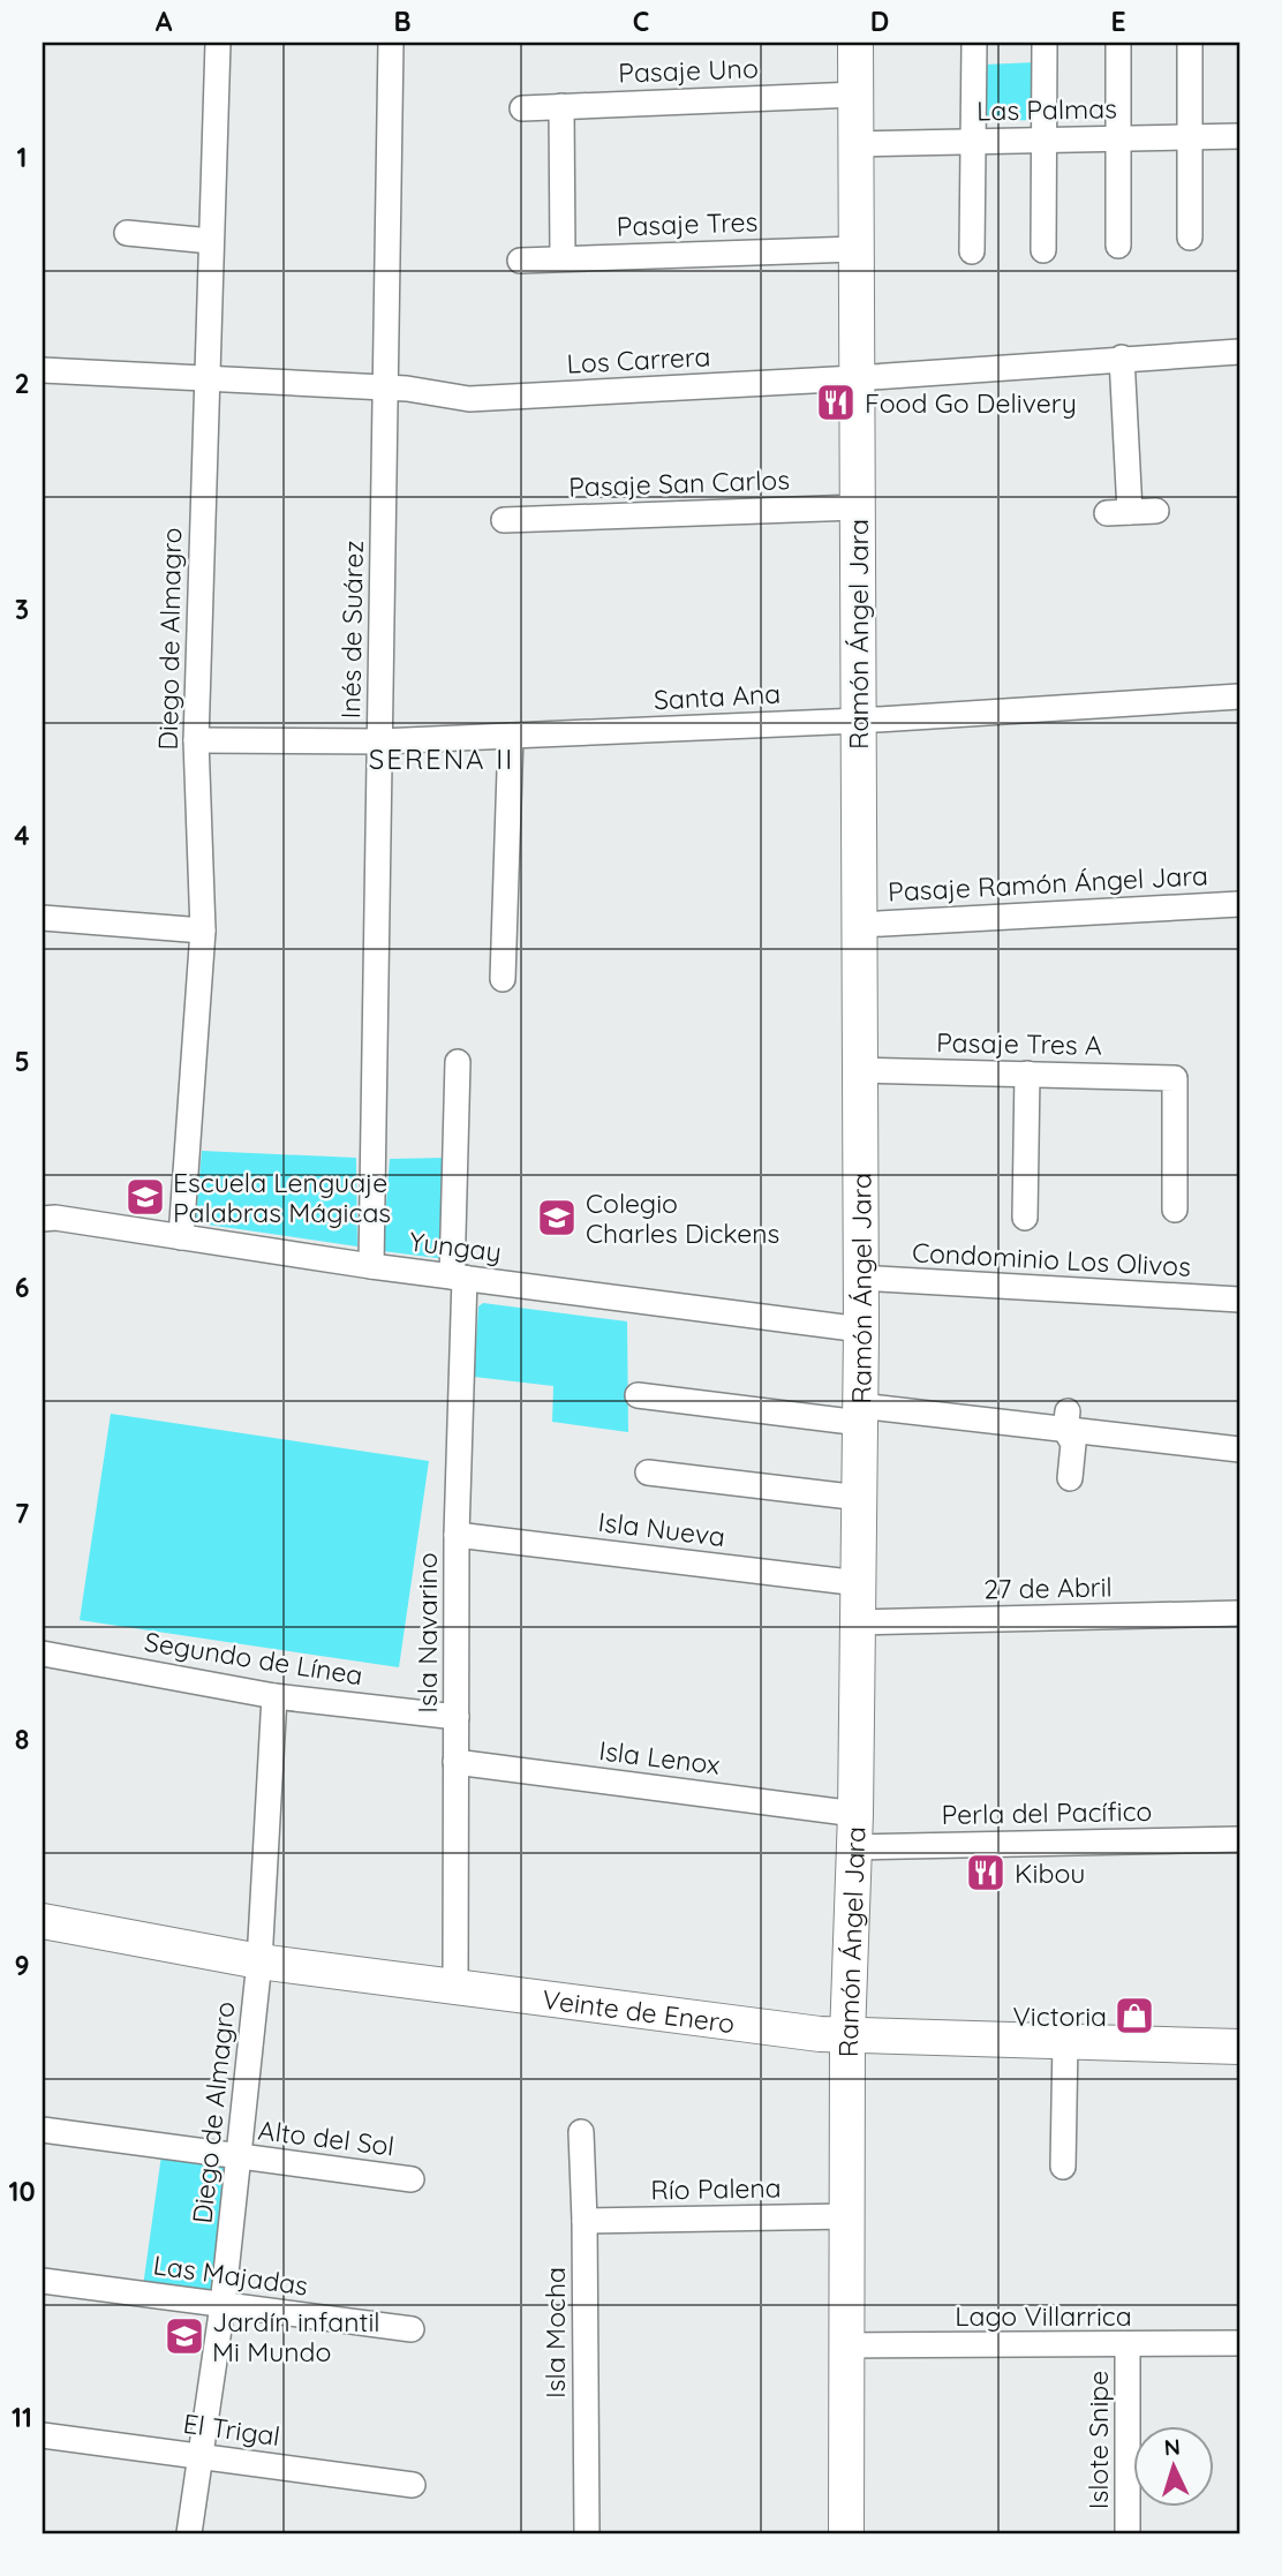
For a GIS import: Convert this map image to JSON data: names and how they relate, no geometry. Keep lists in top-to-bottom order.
{
  "streets": {
    "main road": ["Ramón Ángel Jara", "Veinte de Enero"],
    "street": [
      "Pasaje Uno",
      "Las Palmas",
      "Pasaje Tres",
      "Los Carrera",
      "Pasaje San Carlos",
      "Inés de Suárez",
      "Diego de Almagro",
      "Santa Ana",
      "Pasaje Ramón Ángel Jara",
      "Pasaje Tres A",
      "Yungay",
      "Condominio Los Olivos",
      "Isla Nueva",
      "27 de Abril",
      "Isla Navarino",
      "Segundo de Línea",
      "Isla Lenox",
      "Perla del Pacífico",
      "Alto del Sol",
      "Río Palena",
      "Las Majadas",
      "Lago Villarrica",
      "Isla Mocha",
      "El Trigal",
      "Islote Snipe"
    ]
  },
  "crossings": [
    ["Pasaje Uno", "Ramón Ángel Jara"],
    ["Las Palmas", "Ramón Ángel Jara"],
    ["Pasaje Tres", "Ramón Ángel Jara"],
    ["Los Carrera", "Inés de Suárez"],
    ["Los Carrera", "Ramón Ángel Jara"],
    ["Los Carrera", "Diego de Almagro"],
    ["Pasaje San Carlos", "Ramón Ángel Jara"],
    ["Inés de Suárez", "Santa Ana"],
    ["Inés de Suárez", "Yungay"],
    ["Ramón Ángel Jara", "Santa Ana"],
    ["Ramón Ángel Jara", "Pasaje Ramón Ángel Jara"],
    ["Ramón Ángel Jara", "Pasaje Tres A"],
    ["Ramón Ángel Jara", "Yungay"],
    ["Ramón Ángel Jara", "Condominio Los Olivos"],
    ["Ramón Ángel Jara", "Isla Nueva"],
    ["Ramón Ángel Jara", "27 de Abril"],
    ["Ramón Ángel Jara", "Isla Lenox"],
    ["Ramón Ángel Jara", "Perla del Pacífico"],
    ["Ramón Ángel Jara", "Veinte de Enero"],
    ["Ramón Ángel Jara", "Río Palena"],
    ["Ramón Ángel Jara", "Lago Villarrica"],
    ["Diego de Almagro", "Santa Ana"],
    ["Diego de Almagro", "Yungay"],
    ["Diego de Almagro", "Segundo de Línea"],
    ["Diego de Almagro", "Veinte de Enero"],
    ["Diego de Almagro", "Alto del Sol"],
    ["Diego de Almagro", "Las Majadas"],
    ["Diego de Almagro", "El Trigal"],
    ["Yungay", "Isla Navarino"],
    ["Isla Nueva", "Isla Navarino"],
    ["Isla Navarino", "Segundo de Línea"],
    ["Isla Navarino", "Isla Lenox"],
    ["Isla Navarino", "Veinte de Enero"],
    ["Isla Lenox", "Perla del Pacífico"],
    ["Río Palena", "Isla Mocha"],
    ["Lago Villarrica", "Islote Snipe"]
  ],
  "districts": ["SERENA II"],
  "places": {
    "restaurant": ["Food Go Delivery", "Kibou"],
    "school or university": ["Escuela Lenguaje Palabras Mágicas", "Colegio Charles Dickens", "Jardín infantil Mi Mundo"],
    "shop": ["Victoria"]
  },
  "north": "top",
  "grid": {
    "columns": [
      "A",
      "B",
      "C",
      "D",
      "E"
    ],
    "rows": [
      "1",
      "2",
      "3",
      "4",
      "5",
      "6",
      "7",
      "8",
      "9",
      "10",
      "11"
    ]
  }
}
